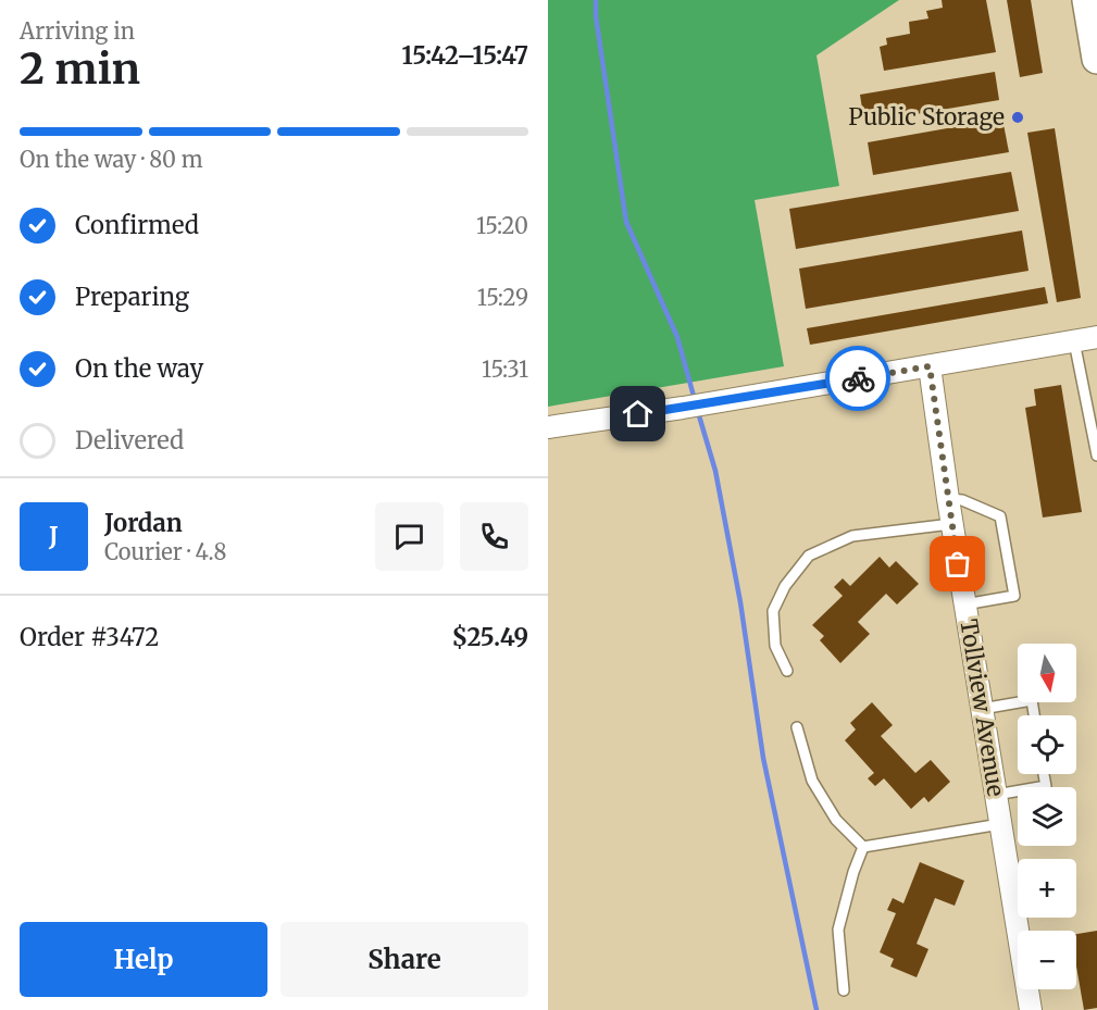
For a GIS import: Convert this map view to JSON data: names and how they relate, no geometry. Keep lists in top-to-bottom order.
{
  "streets": {
    "street": ["Tollview Avenue"]
  },
  "places": ["Public Storage"],
  "north": "bottom",
  "page": {
    "heading": ["2 min", "Arriving in", "15:42–15:47"],
    "panel": [
      "Jordan",
      "Courier · 4.8",
      "Order #3472",
      "$25.49"
    ],
    "bar": "On the way · 80 m",
    "list": [
      ["Confirmed", "15:20"],
      ["Preparing", "15:29"],
      ["On the way", "15:31"],
      "Delivered"
    ],
    "round": "J",
    "map_buttons": ["+", "−"],
    "buttons": ["Help", "Share"]
  }
}
